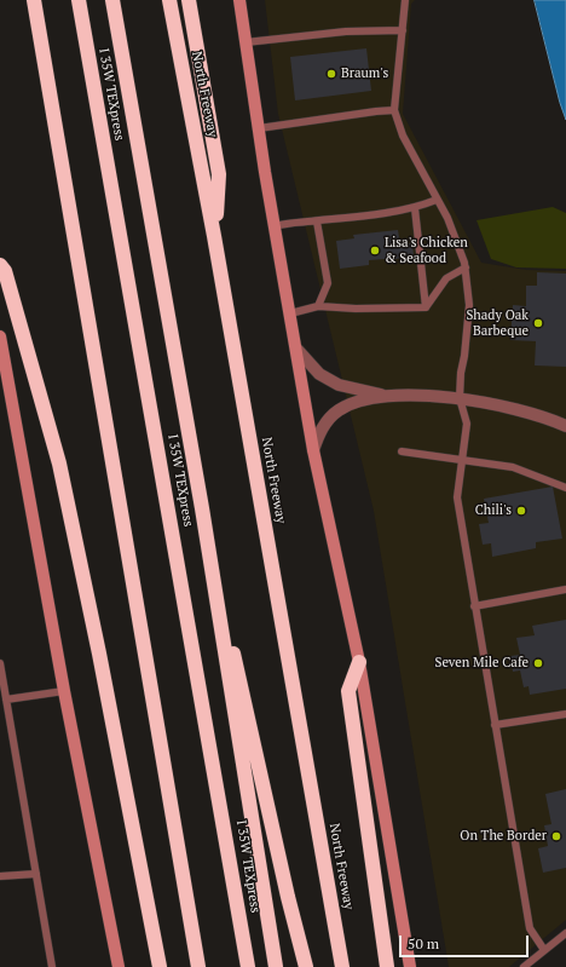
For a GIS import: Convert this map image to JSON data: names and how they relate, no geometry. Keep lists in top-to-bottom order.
{
  "streets": {
    "highway": ["I 35W TEXpress", "North Freeway"]
  },
  "places": [
    "Braum's",
    "Lisa's Chicken & Seafood",
    "Shady Oak Barbeque",
    "Chili's",
    "Seven Mile Cafe",
    "On The Border"
  ],
  "scale_bar": "50 m"
}
